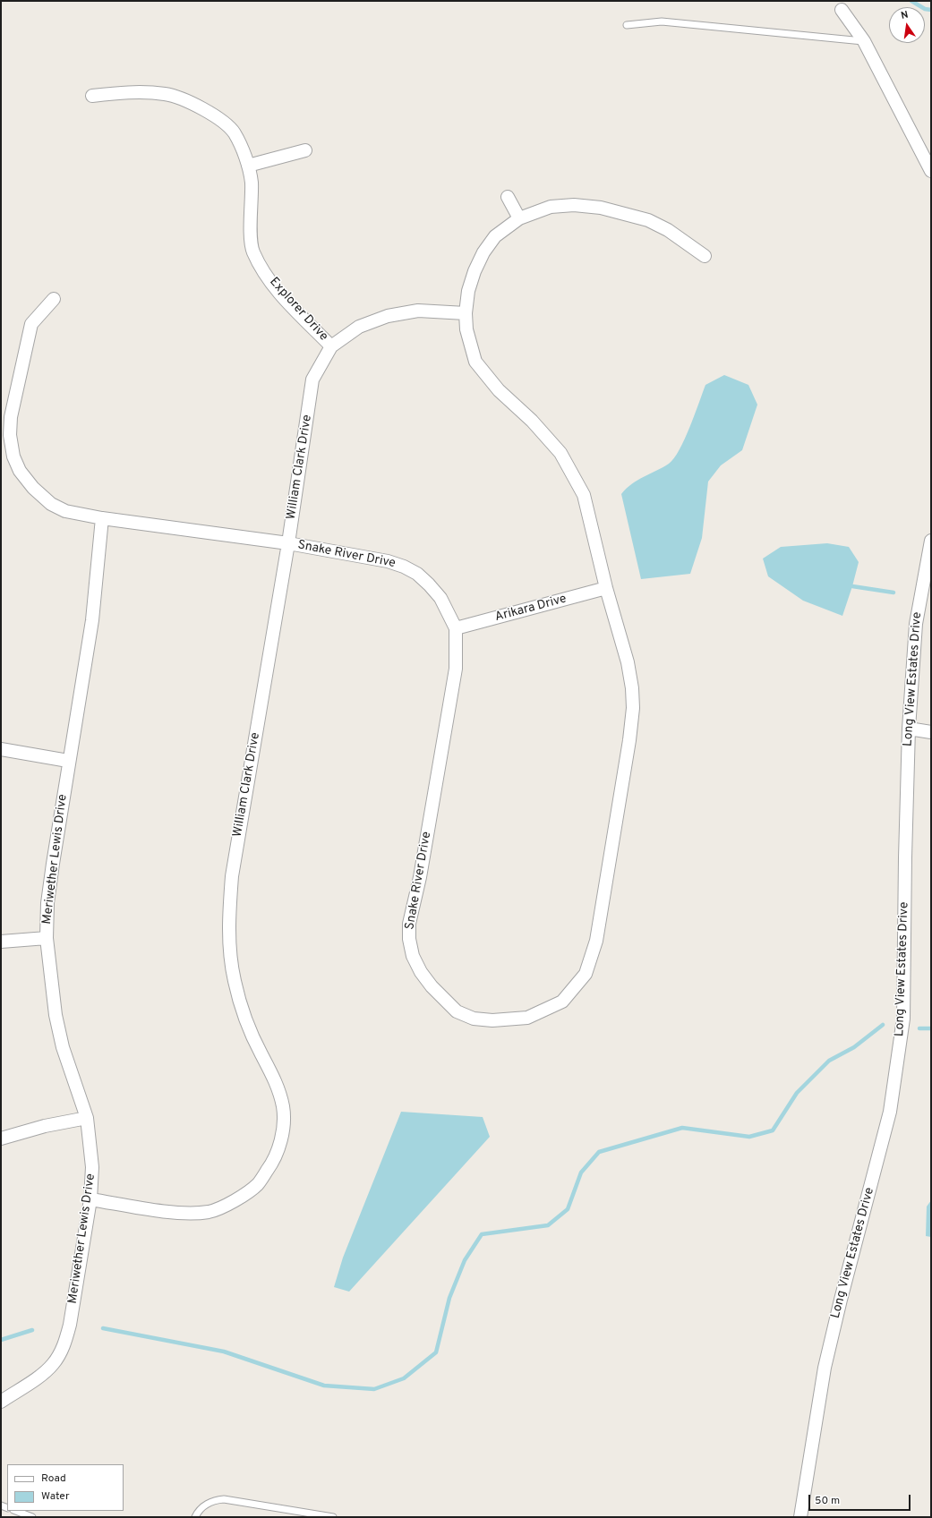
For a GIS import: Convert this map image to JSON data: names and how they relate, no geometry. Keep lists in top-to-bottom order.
{
  "streets": {
    "street": [
      "Explorer Drive",
      "William Clark Drive",
      "Snake River Drive",
      "Arikara Drive",
      "Long View Estates Drive",
      "Meriwether Lewis Drive"
    ]
  },
  "crossings": [
    ["Explorer Drive", "William Clark Drive"],
    ["William Clark Drive", "Snake River Drive"],
    ["William Clark Drive", "Meriwether Lewis Drive"],
    ["Snake River Drive", "Arikara Drive"],
    ["Snake River Drive", "Meriwether Lewis Drive"]
  ],
  "legend": ["Road", "Water"],
  "scale_bar": "50 m",
  "north": "top"
}
